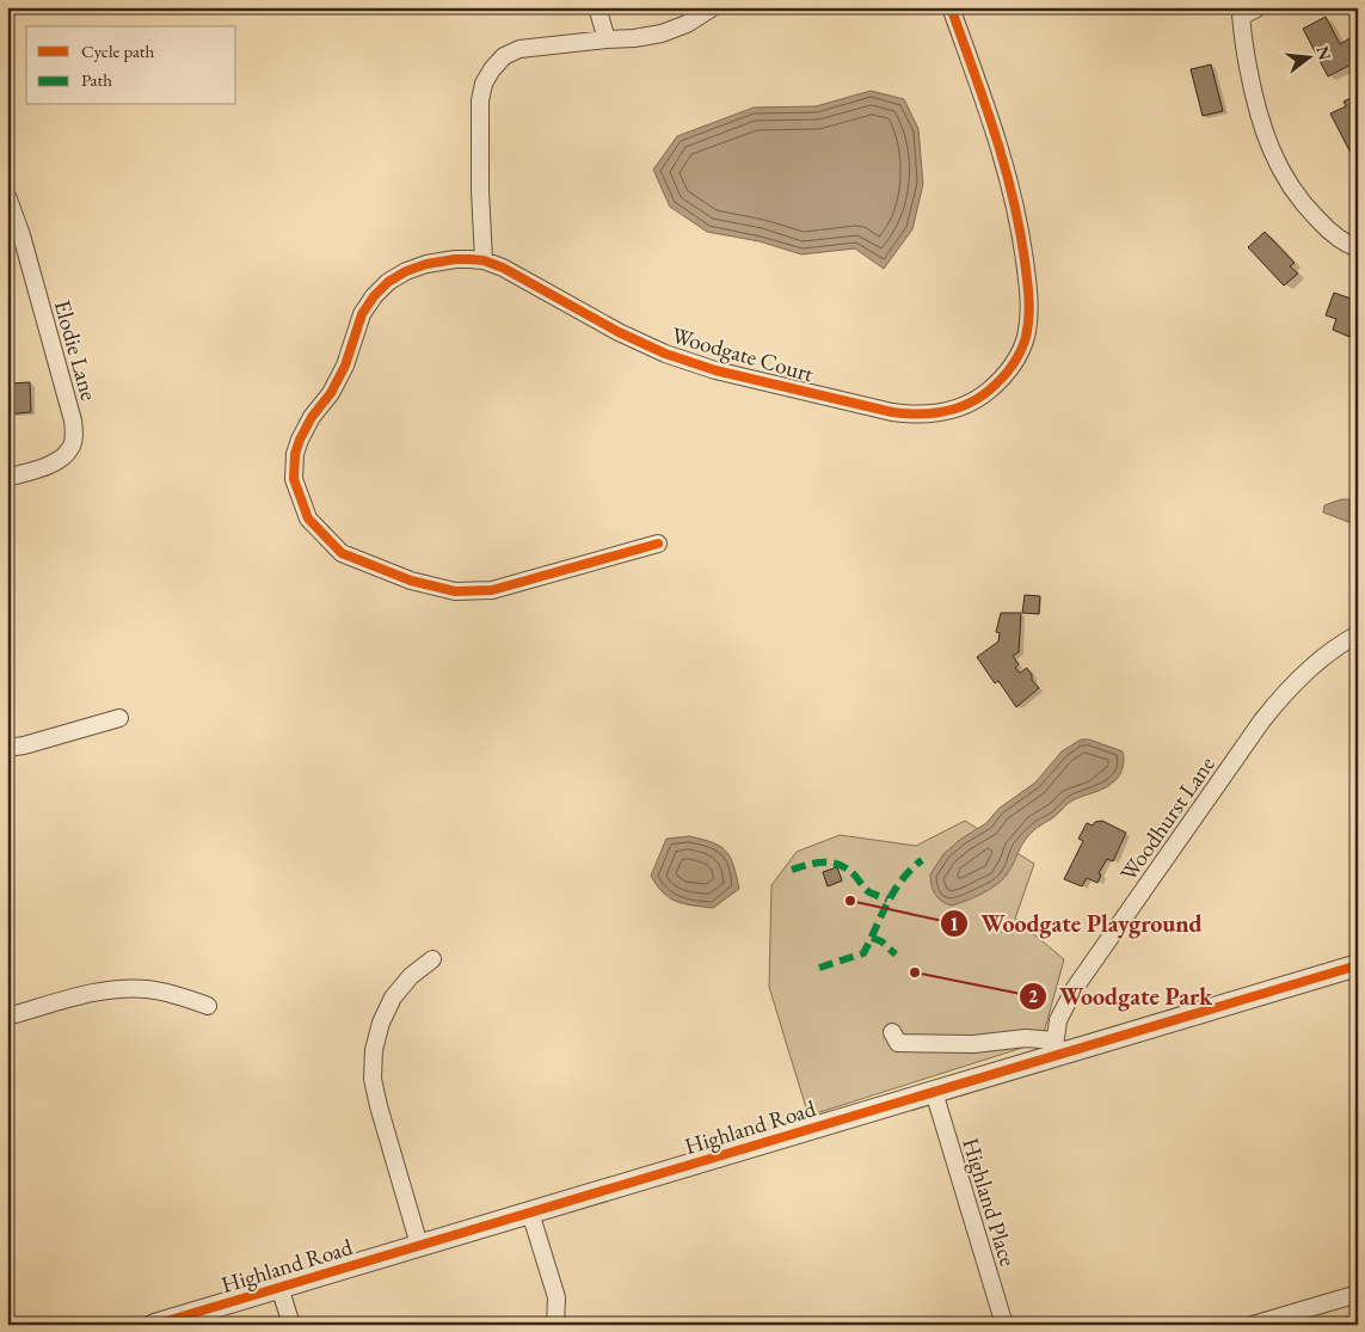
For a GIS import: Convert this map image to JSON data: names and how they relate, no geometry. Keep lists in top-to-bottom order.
{
  "streets": {
    "street": [
      "Elodie Lane",
      "Woodgate Court",
      "Woodhurst Lane",
      "Highland Road",
      "Highland Place"
    ]
  },
  "crossings": [
    ["Woodhurst Lane", "Highland Road"],
    ["Highland Road", "Highland Place"]
  ],
  "places": ["Woodgate Playground", "Woodgate Park"],
  "legend": ["Cycle path", "Path"],
  "north": "right"
}
